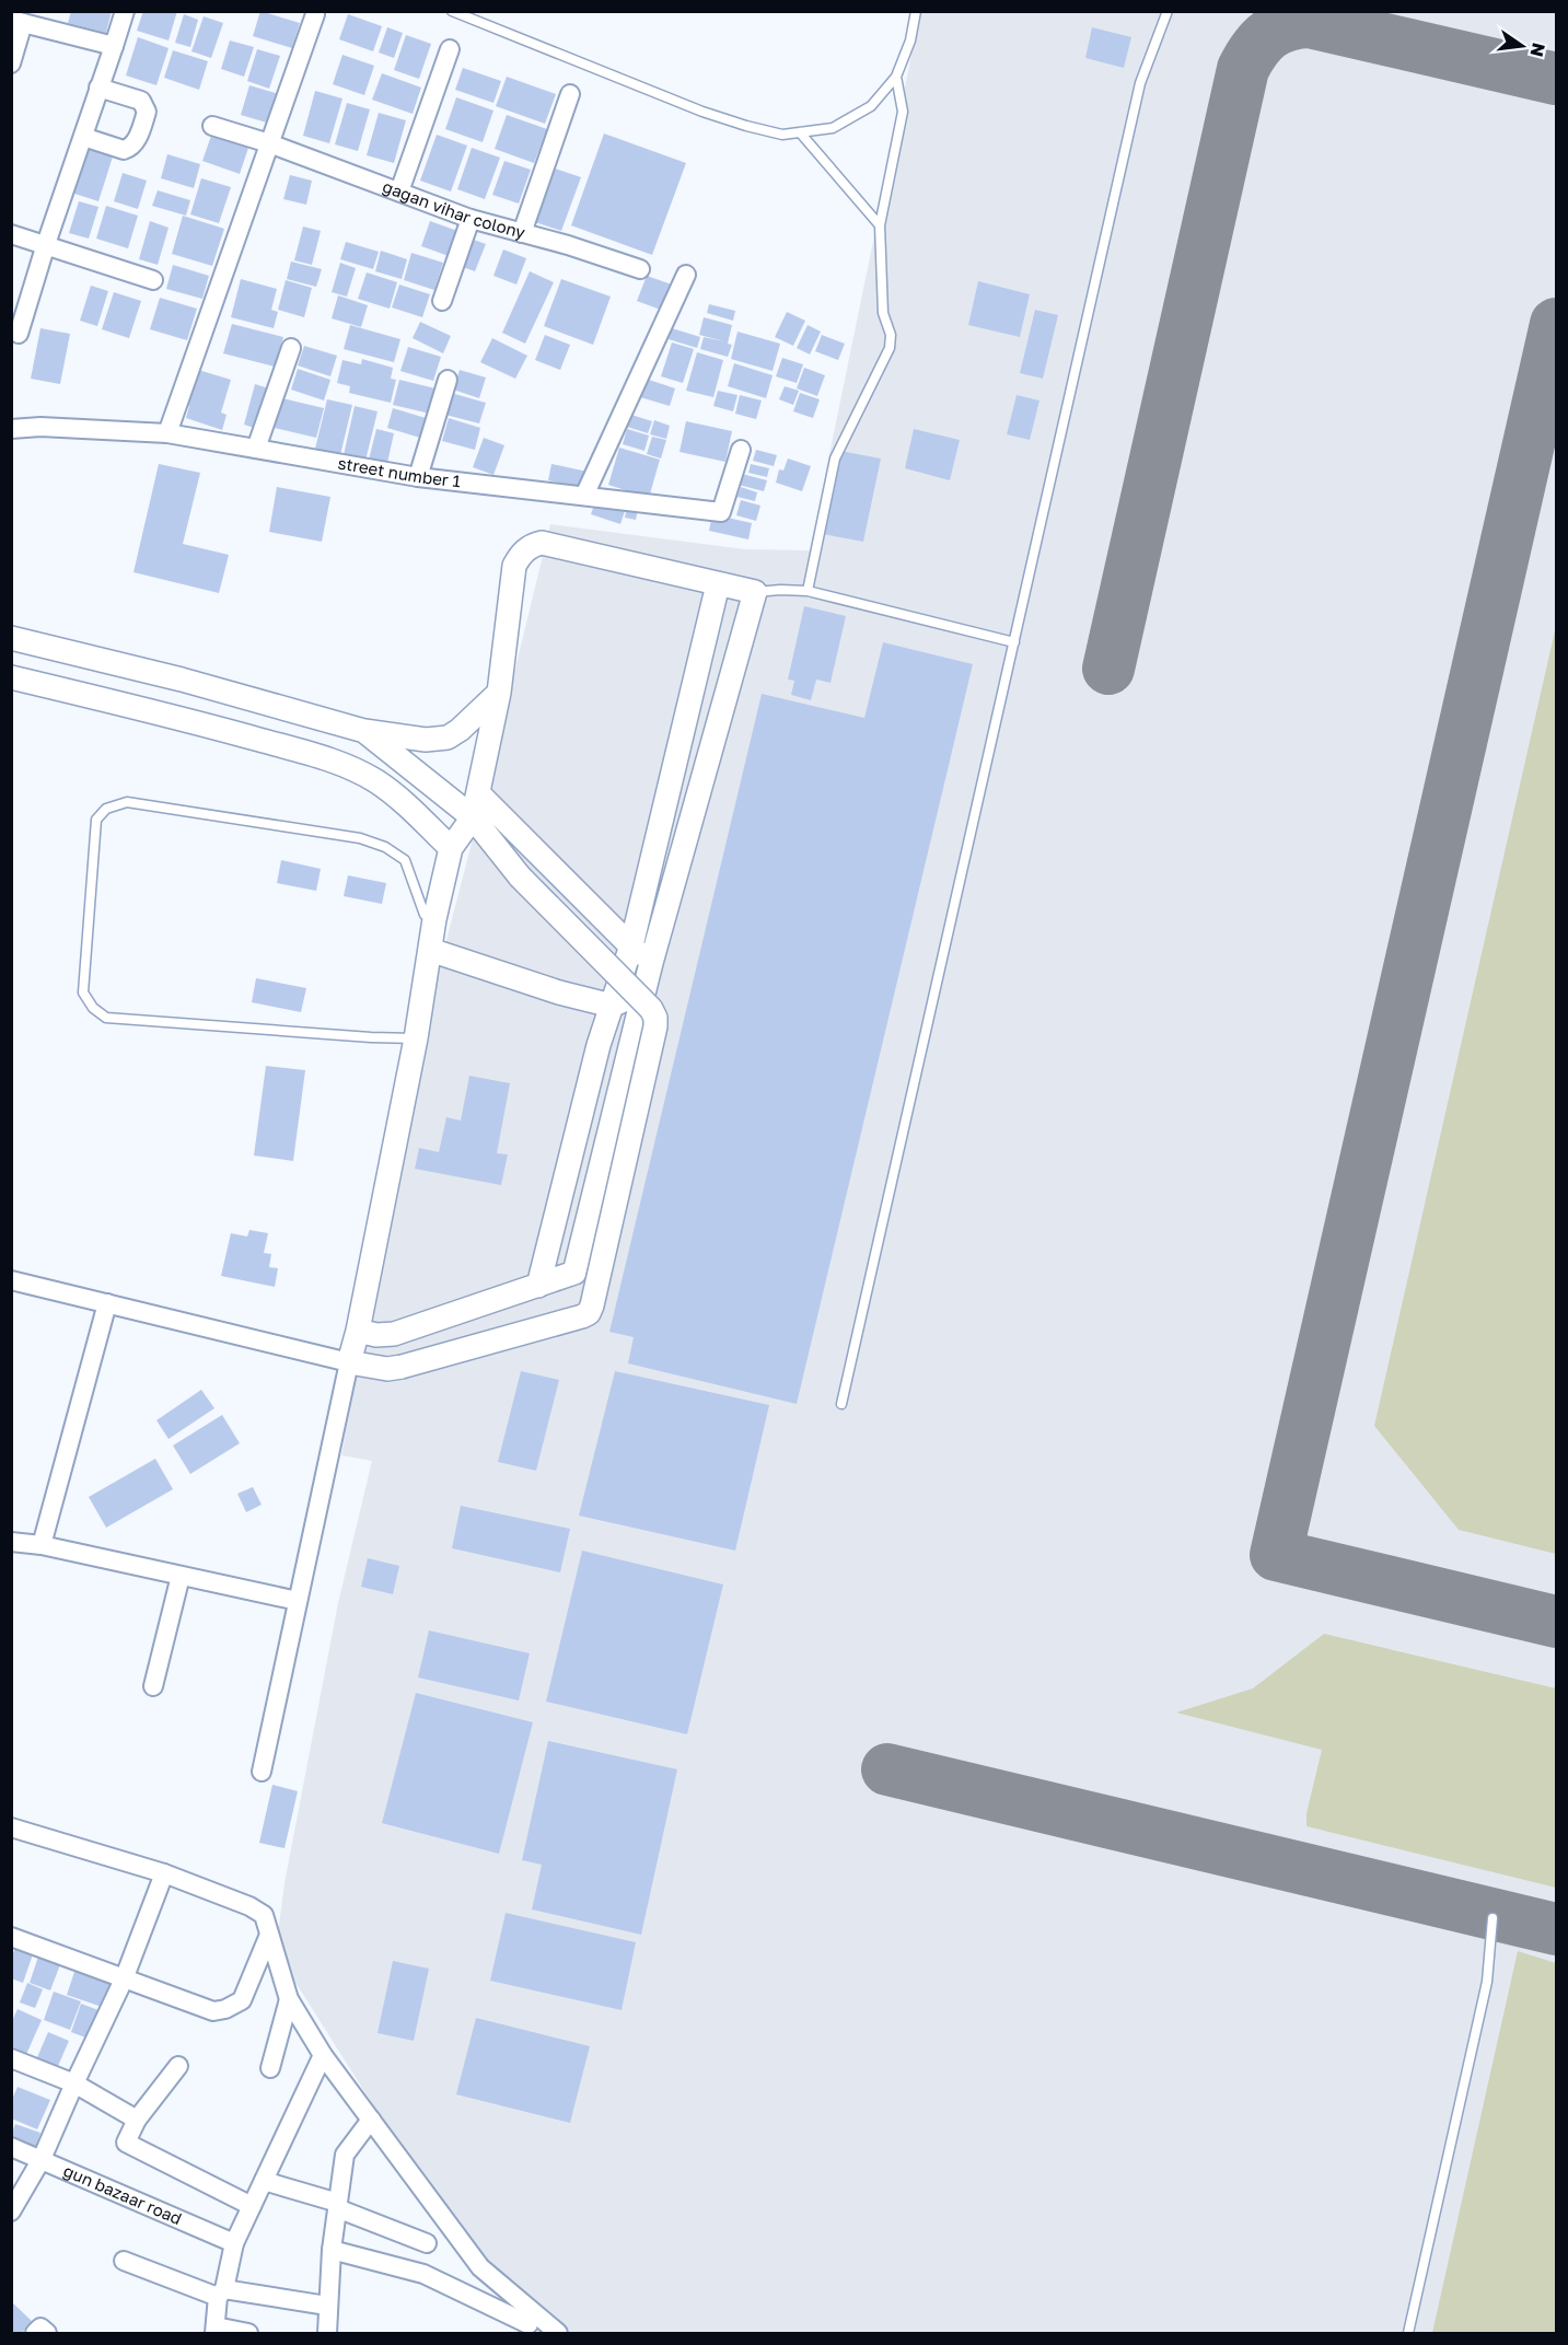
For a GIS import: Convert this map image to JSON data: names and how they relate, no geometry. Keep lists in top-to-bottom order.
{
  "streets": {
    "street": ["gagan vihar colony", "street number 1", "gun bazaar road"]
  },
  "north": "right"
}
